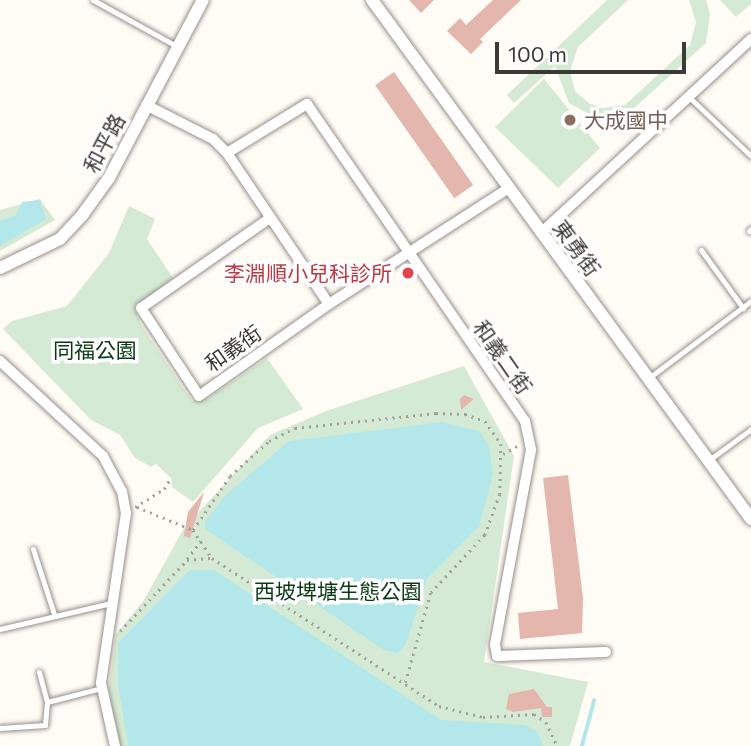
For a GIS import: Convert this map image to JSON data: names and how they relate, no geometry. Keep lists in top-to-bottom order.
{
  "streets": {
    "street": [
      "和平路",
      "東勇街",
      "和義街",
      "和義二街"
    ]
  },
  "crossings": [
    ["東勇街", "和義街"],
    ["和義街", "和義二街"]
  ],
  "parks": ["同福公園", "西坡埤塘生態公園"],
  "places": ["大成國中", "李淵順小兒科診所"],
  "scale_bar": "100 m"
}
